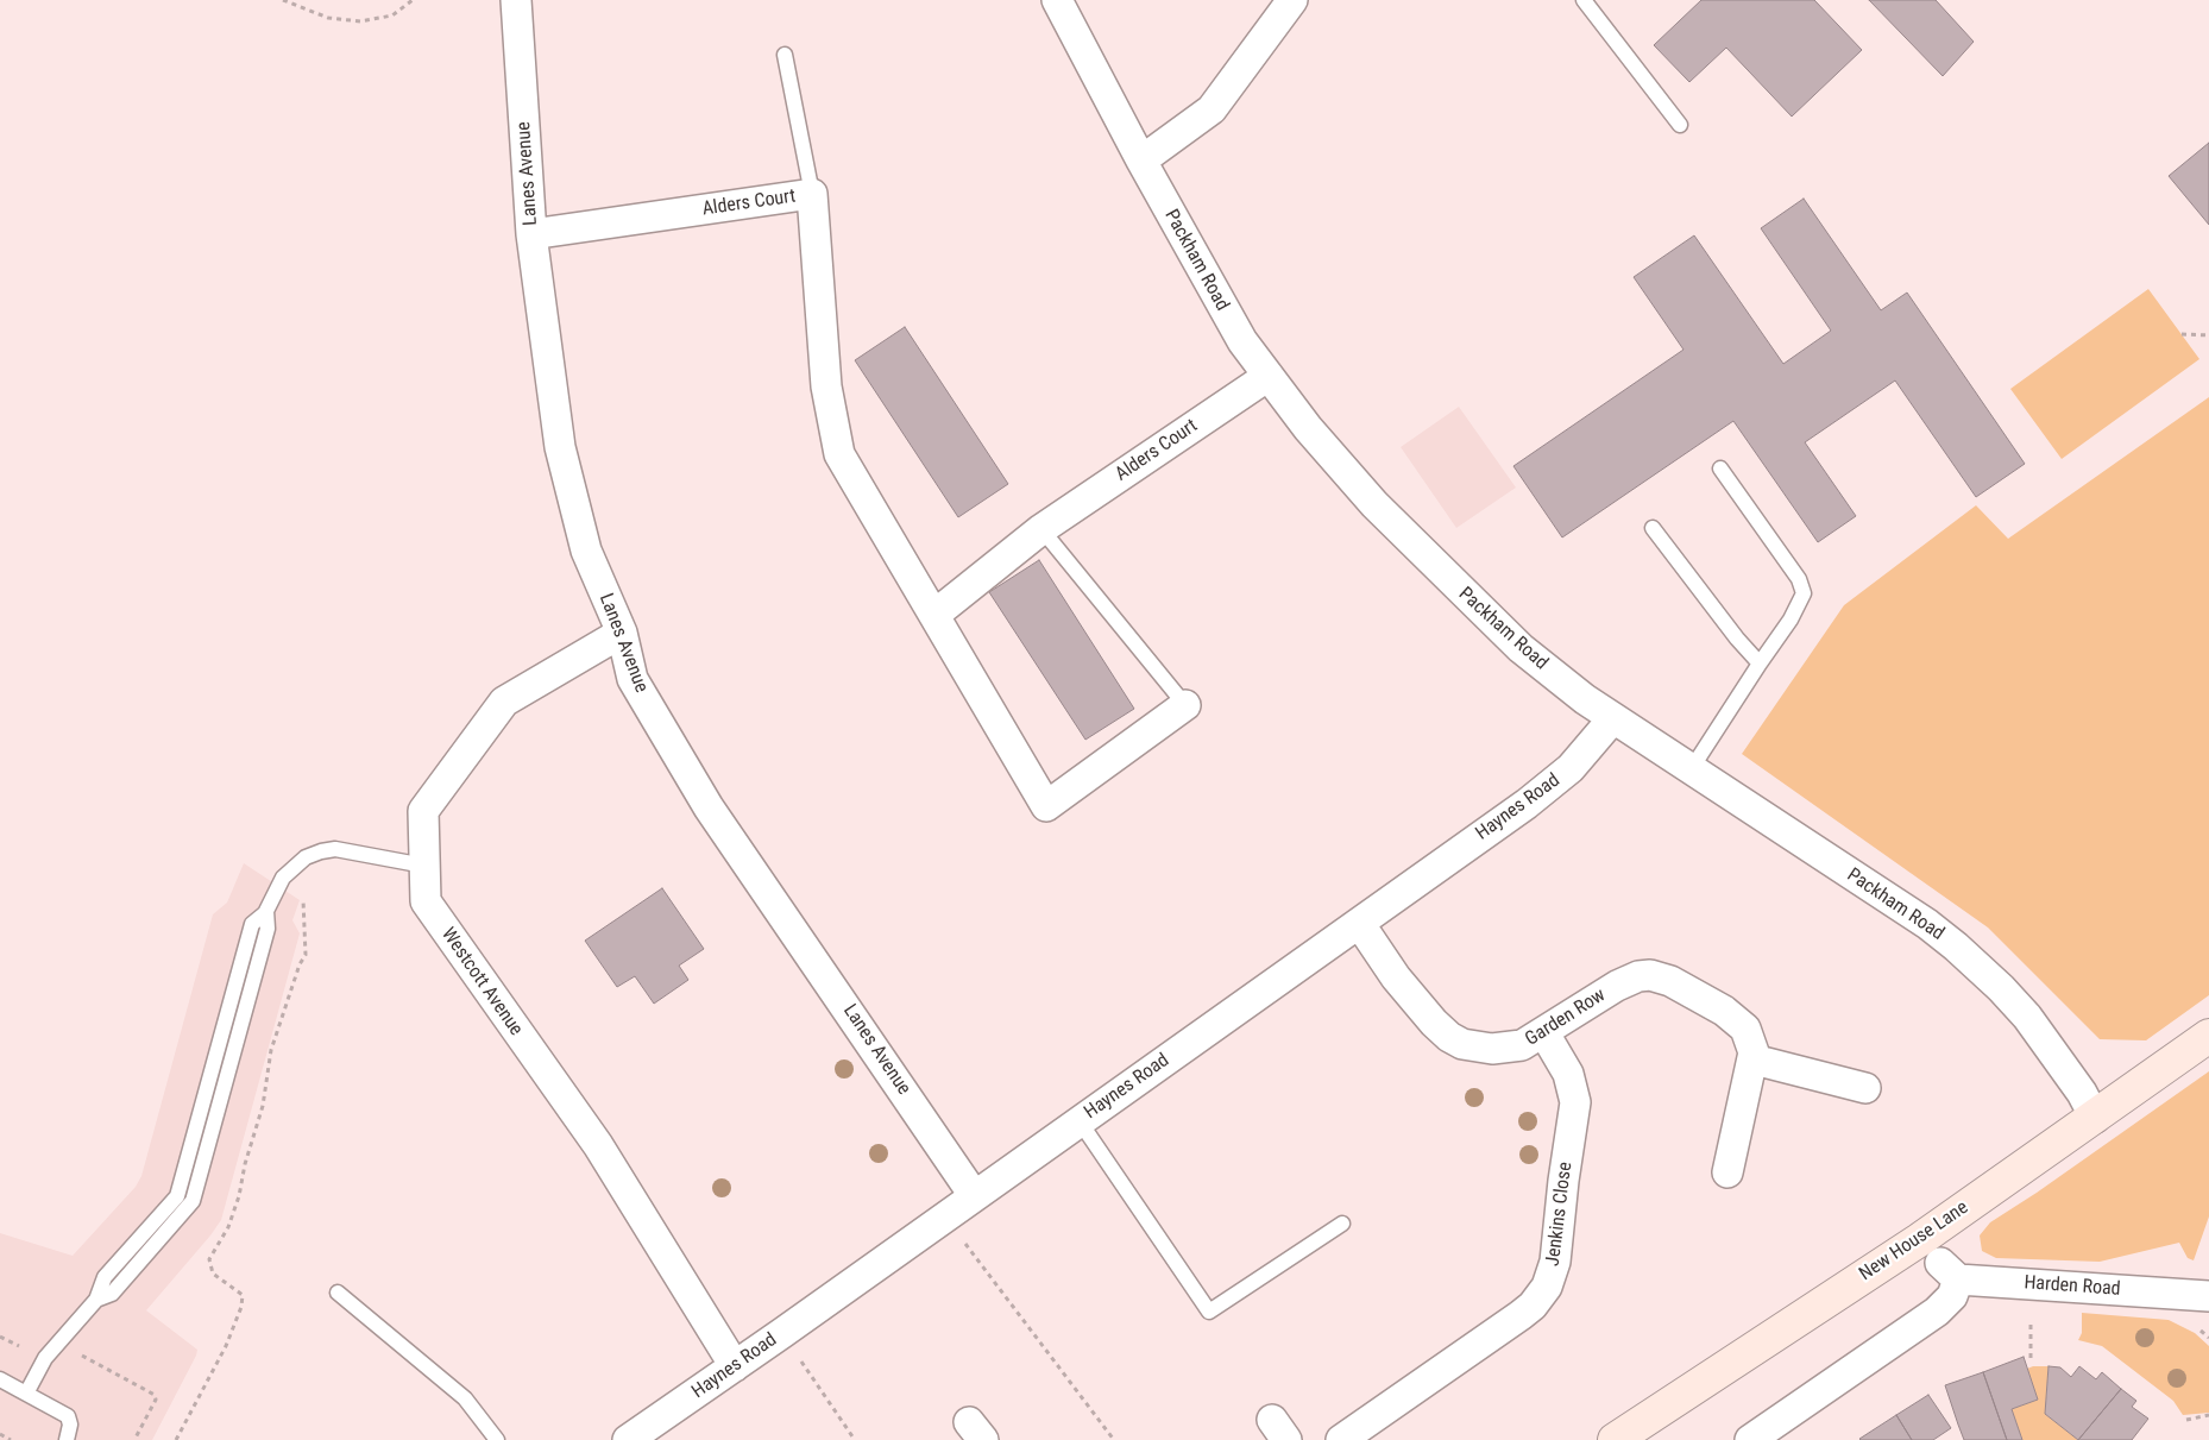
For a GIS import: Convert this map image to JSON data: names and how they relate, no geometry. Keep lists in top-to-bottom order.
{
  "streets": {
    "street": [
      "Lanes Avenue",
      "Alders Court",
      "Packham Road",
      "Haynes Road",
      "Westcott Avenue",
      "Garden Row",
      "Jenkins Close",
      "New House Lane",
      "Harden Road"
    ]
  },
  "crossings": [
    ["Lanes Avenue", "Alders Court"],
    ["Lanes Avenue", "Haynes Road"],
    ["Lanes Avenue", "Westcott Avenue"],
    ["Alders Court", "Packham Road"],
    ["Packham Road", "Haynes Road"],
    ["Packham Road", "New House Lane"],
    ["Haynes Road", "Westcott Avenue"],
    ["Haynes Road", "Garden Row"],
    ["Garden Row", "Jenkins Close"]
  ]
}
